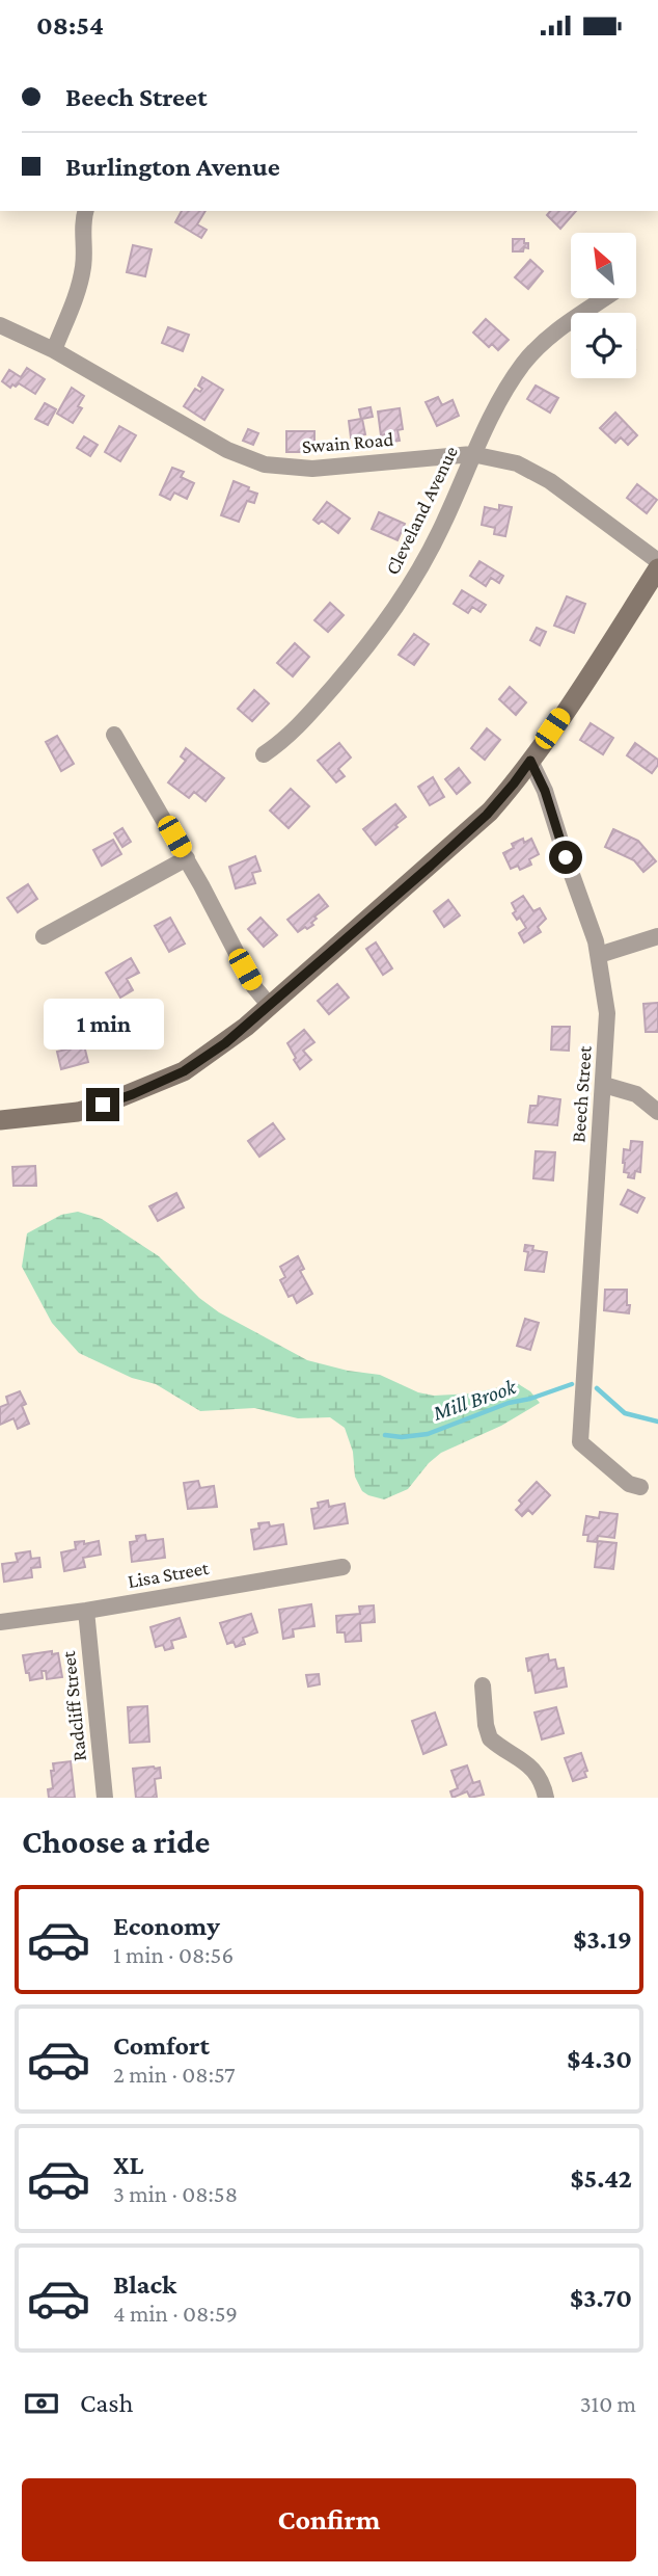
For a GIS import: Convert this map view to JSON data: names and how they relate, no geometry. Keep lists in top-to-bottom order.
{
  "streets": {
    "street": [
      "Swain Road",
      "Cleveland Avenue",
      "Beech Street",
      "Lisa Street",
      "Radcliff Street"
    ]
  },
  "crossings": [
    ["Swain Road", "Cleveland Avenue"],
    ["Lisa Street", "Radcliff Street"]
  ],
  "water": ["Mill Brook"],
  "north": "top left",
  "page": {
    "status": "08:54",
    "banner": ["Beech Street", "Burlington Avenue"],
    "bubble": "1 min",
    "heading": "Choose a ride",
    "list": [
      {
        "name": "Economy",
        "note": "1 min · 08:56",
        "value": "$3.19"
      },
      {
        "name": "Comfort",
        "note": "2 min · 08:57",
        "value": "$4.30"
      },
      {
        "name": "XL",
        "note": "3 min · 08:58",
        "value": "$5.42"
      },
      {
        "name": "Black",
        "note": "4 min · 08:59",
        "value": "$3.70"
      }
    ],
    "pay": ["Cash", "310 m"],
    "buttons": "Confirm"
  }
}
